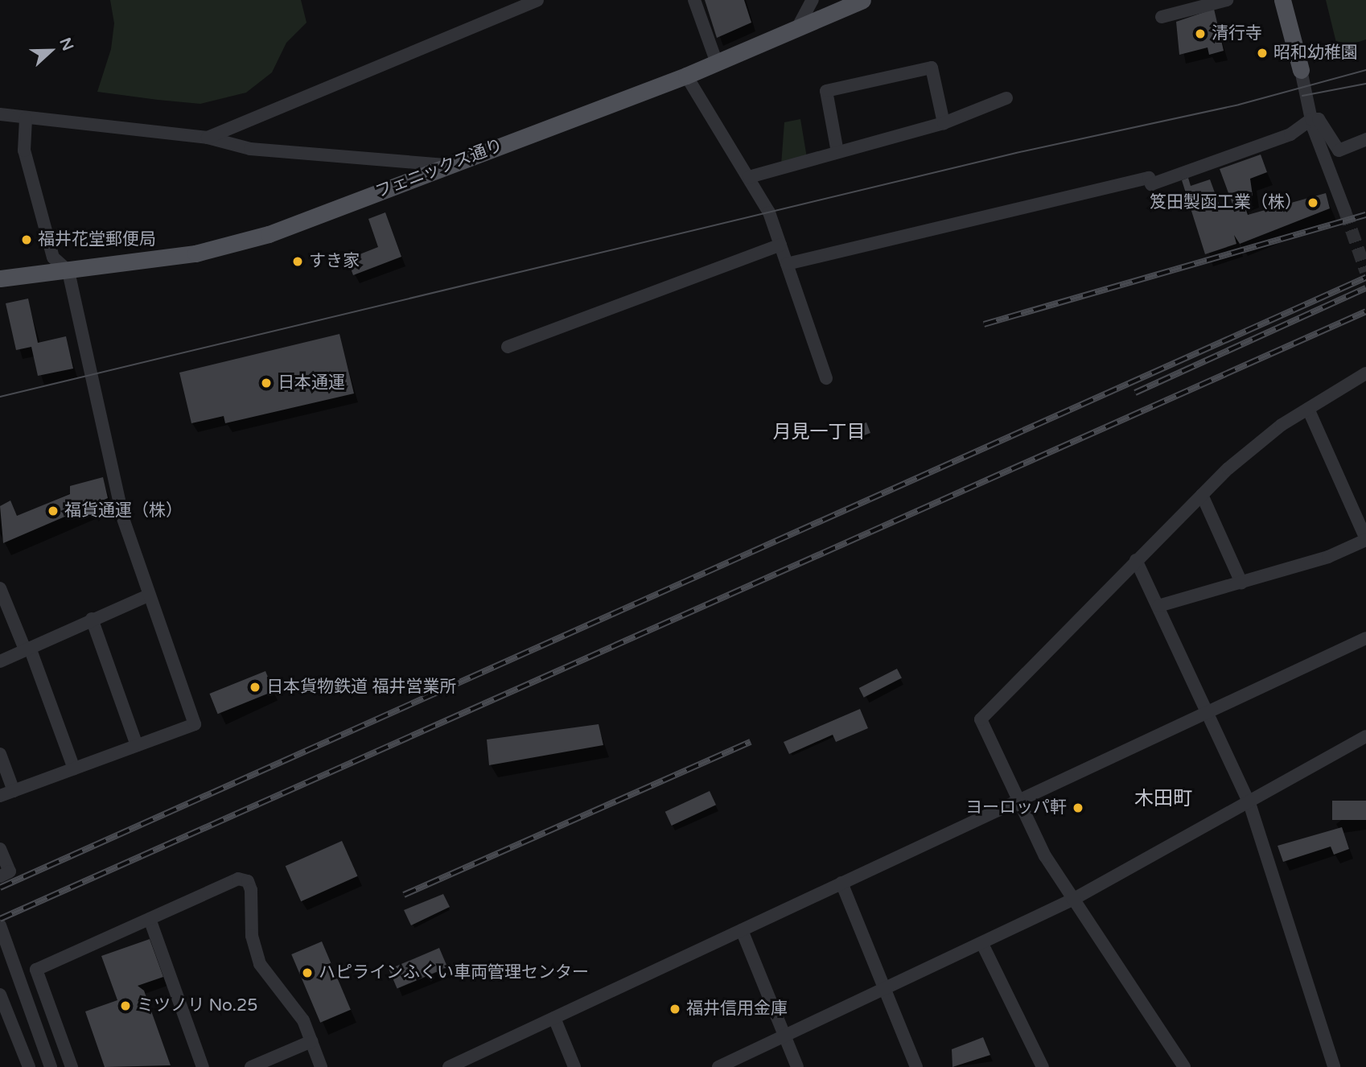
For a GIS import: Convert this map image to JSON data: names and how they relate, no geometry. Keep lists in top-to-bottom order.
{
  "streets": {
    "main road": ["フェニックス通り"]
  },
  "districts": ["月見一丁目", "木田町"],
  "places": [
    "清行寺",
    "昭和幼稚園",
    "笈田製函工業（株）",
    "福井花堂郵便局",
    "すき家",
    "日本通運",
    "福貨通運（株）",
    "日本貨物鉄道 福井営業所",
    "ヨーロッパ軒",
    "ハピラインふくい車両管理センター",
    "ミツノリ No.25",
    "福井信用金庫"
  ],
  "north": "right"
}
